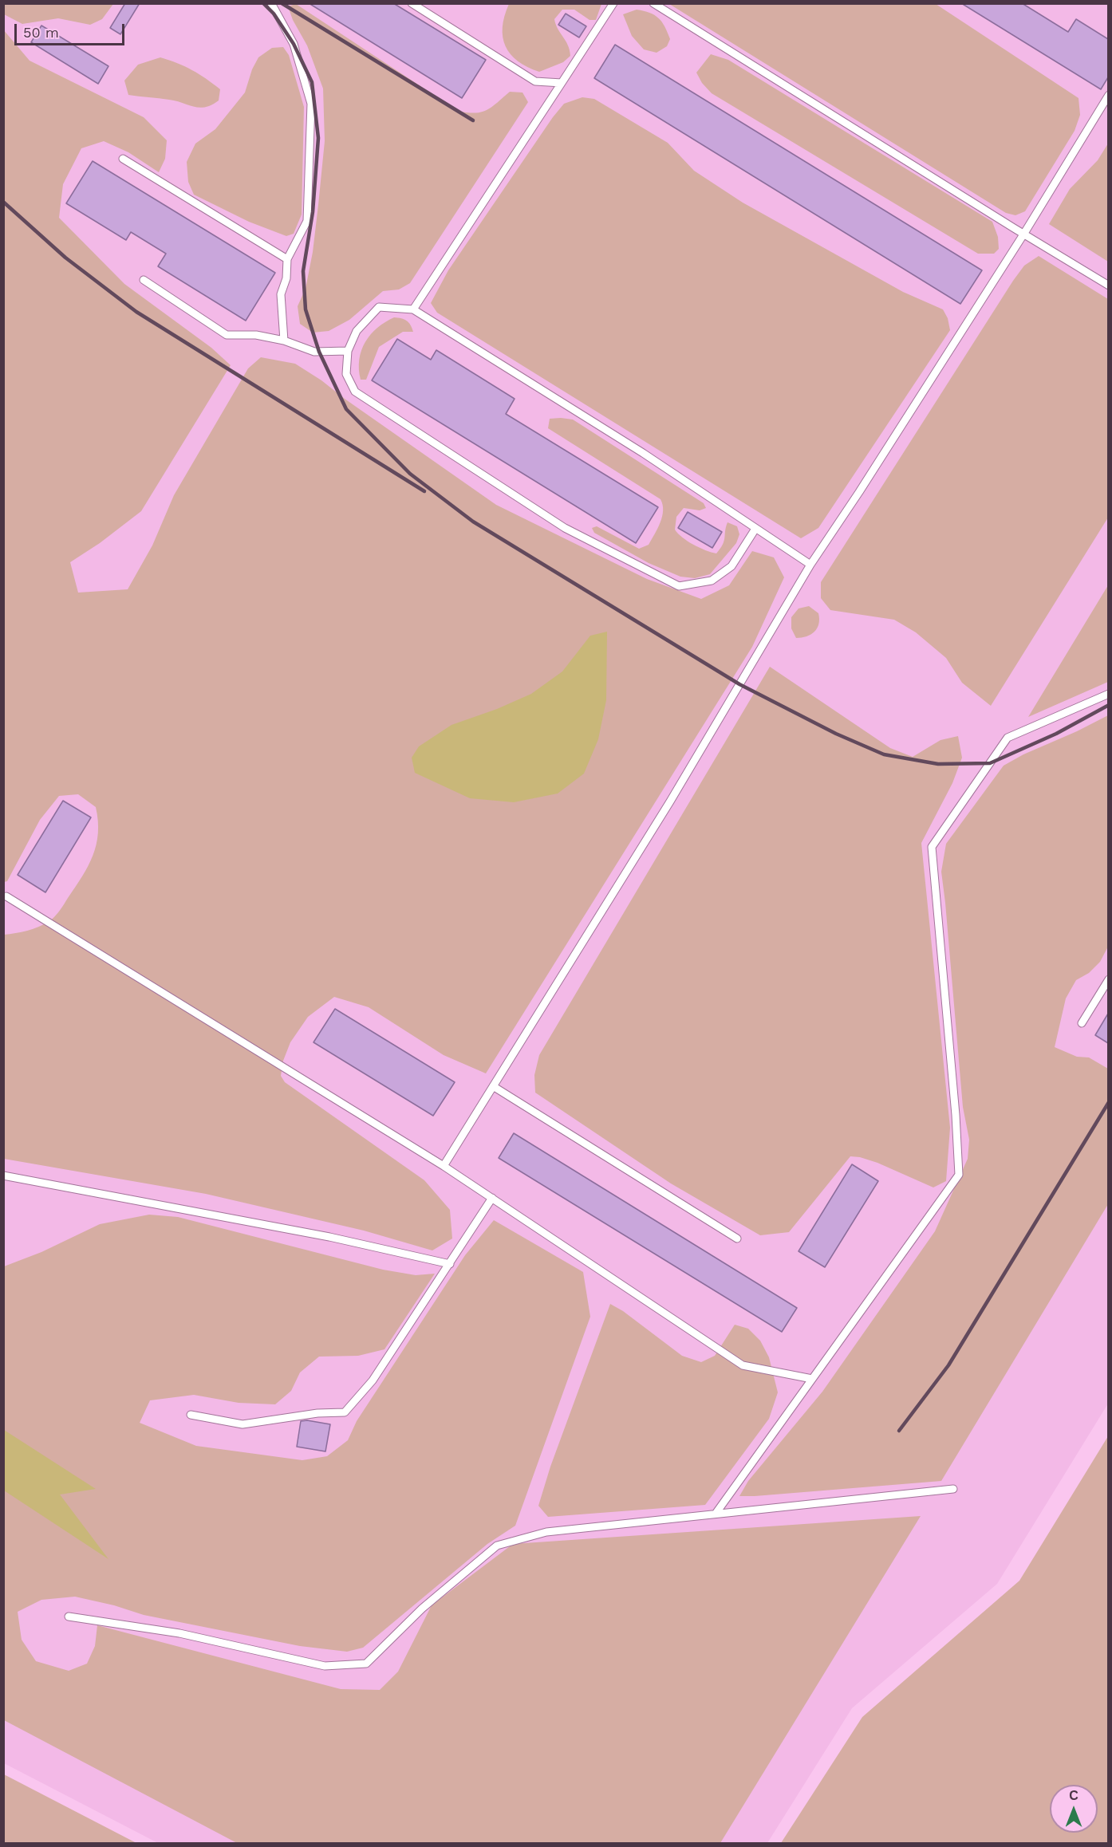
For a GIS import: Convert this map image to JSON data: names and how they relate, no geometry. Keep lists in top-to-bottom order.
{
  "scale_bar": "50 m",
  "north": "top"
}
